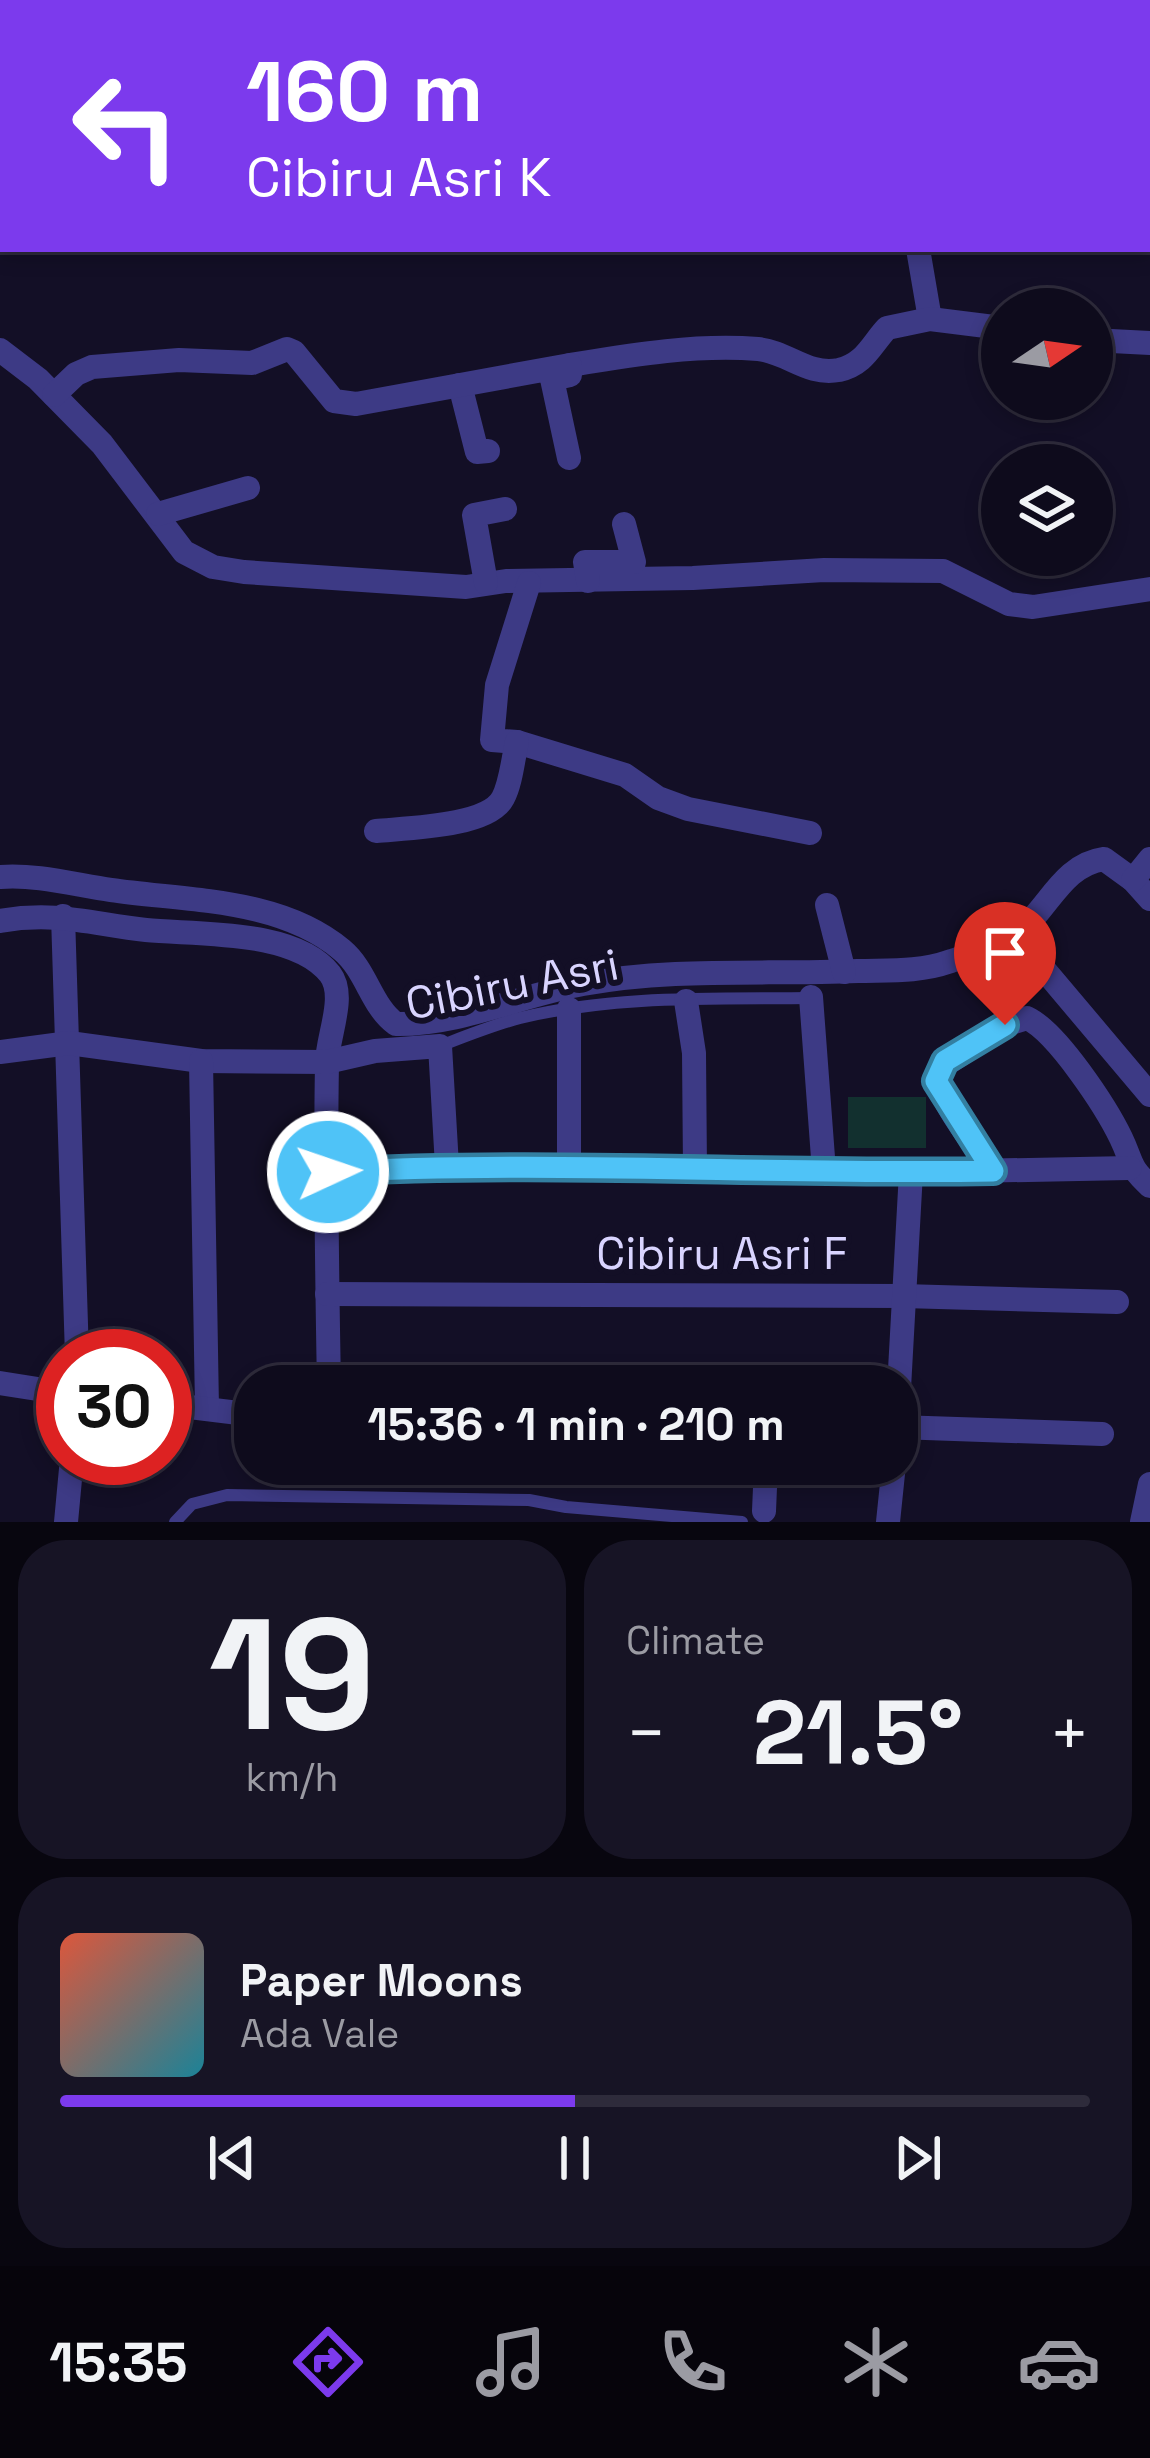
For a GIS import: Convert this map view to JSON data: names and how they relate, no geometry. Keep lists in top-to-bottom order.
{
  "streets": {
    "street": ["Cibiru Asri", "Cibiru Asri F"]
  },
  "north": "right",
  "page": {
    "turn": ["160 m", "Cibiru Asri K"],
    "limit": "30",
    "trip": "15:36 · 1 min · 210 m",
    "tile": [
      ["19", "km/h"],
      "Climate"
    ],
    "heat": ["−", "21.5°", "+"],
    "song": ["Paper Moons", "Ada Vale"],
    "tabs": "15:35"
  }
}
